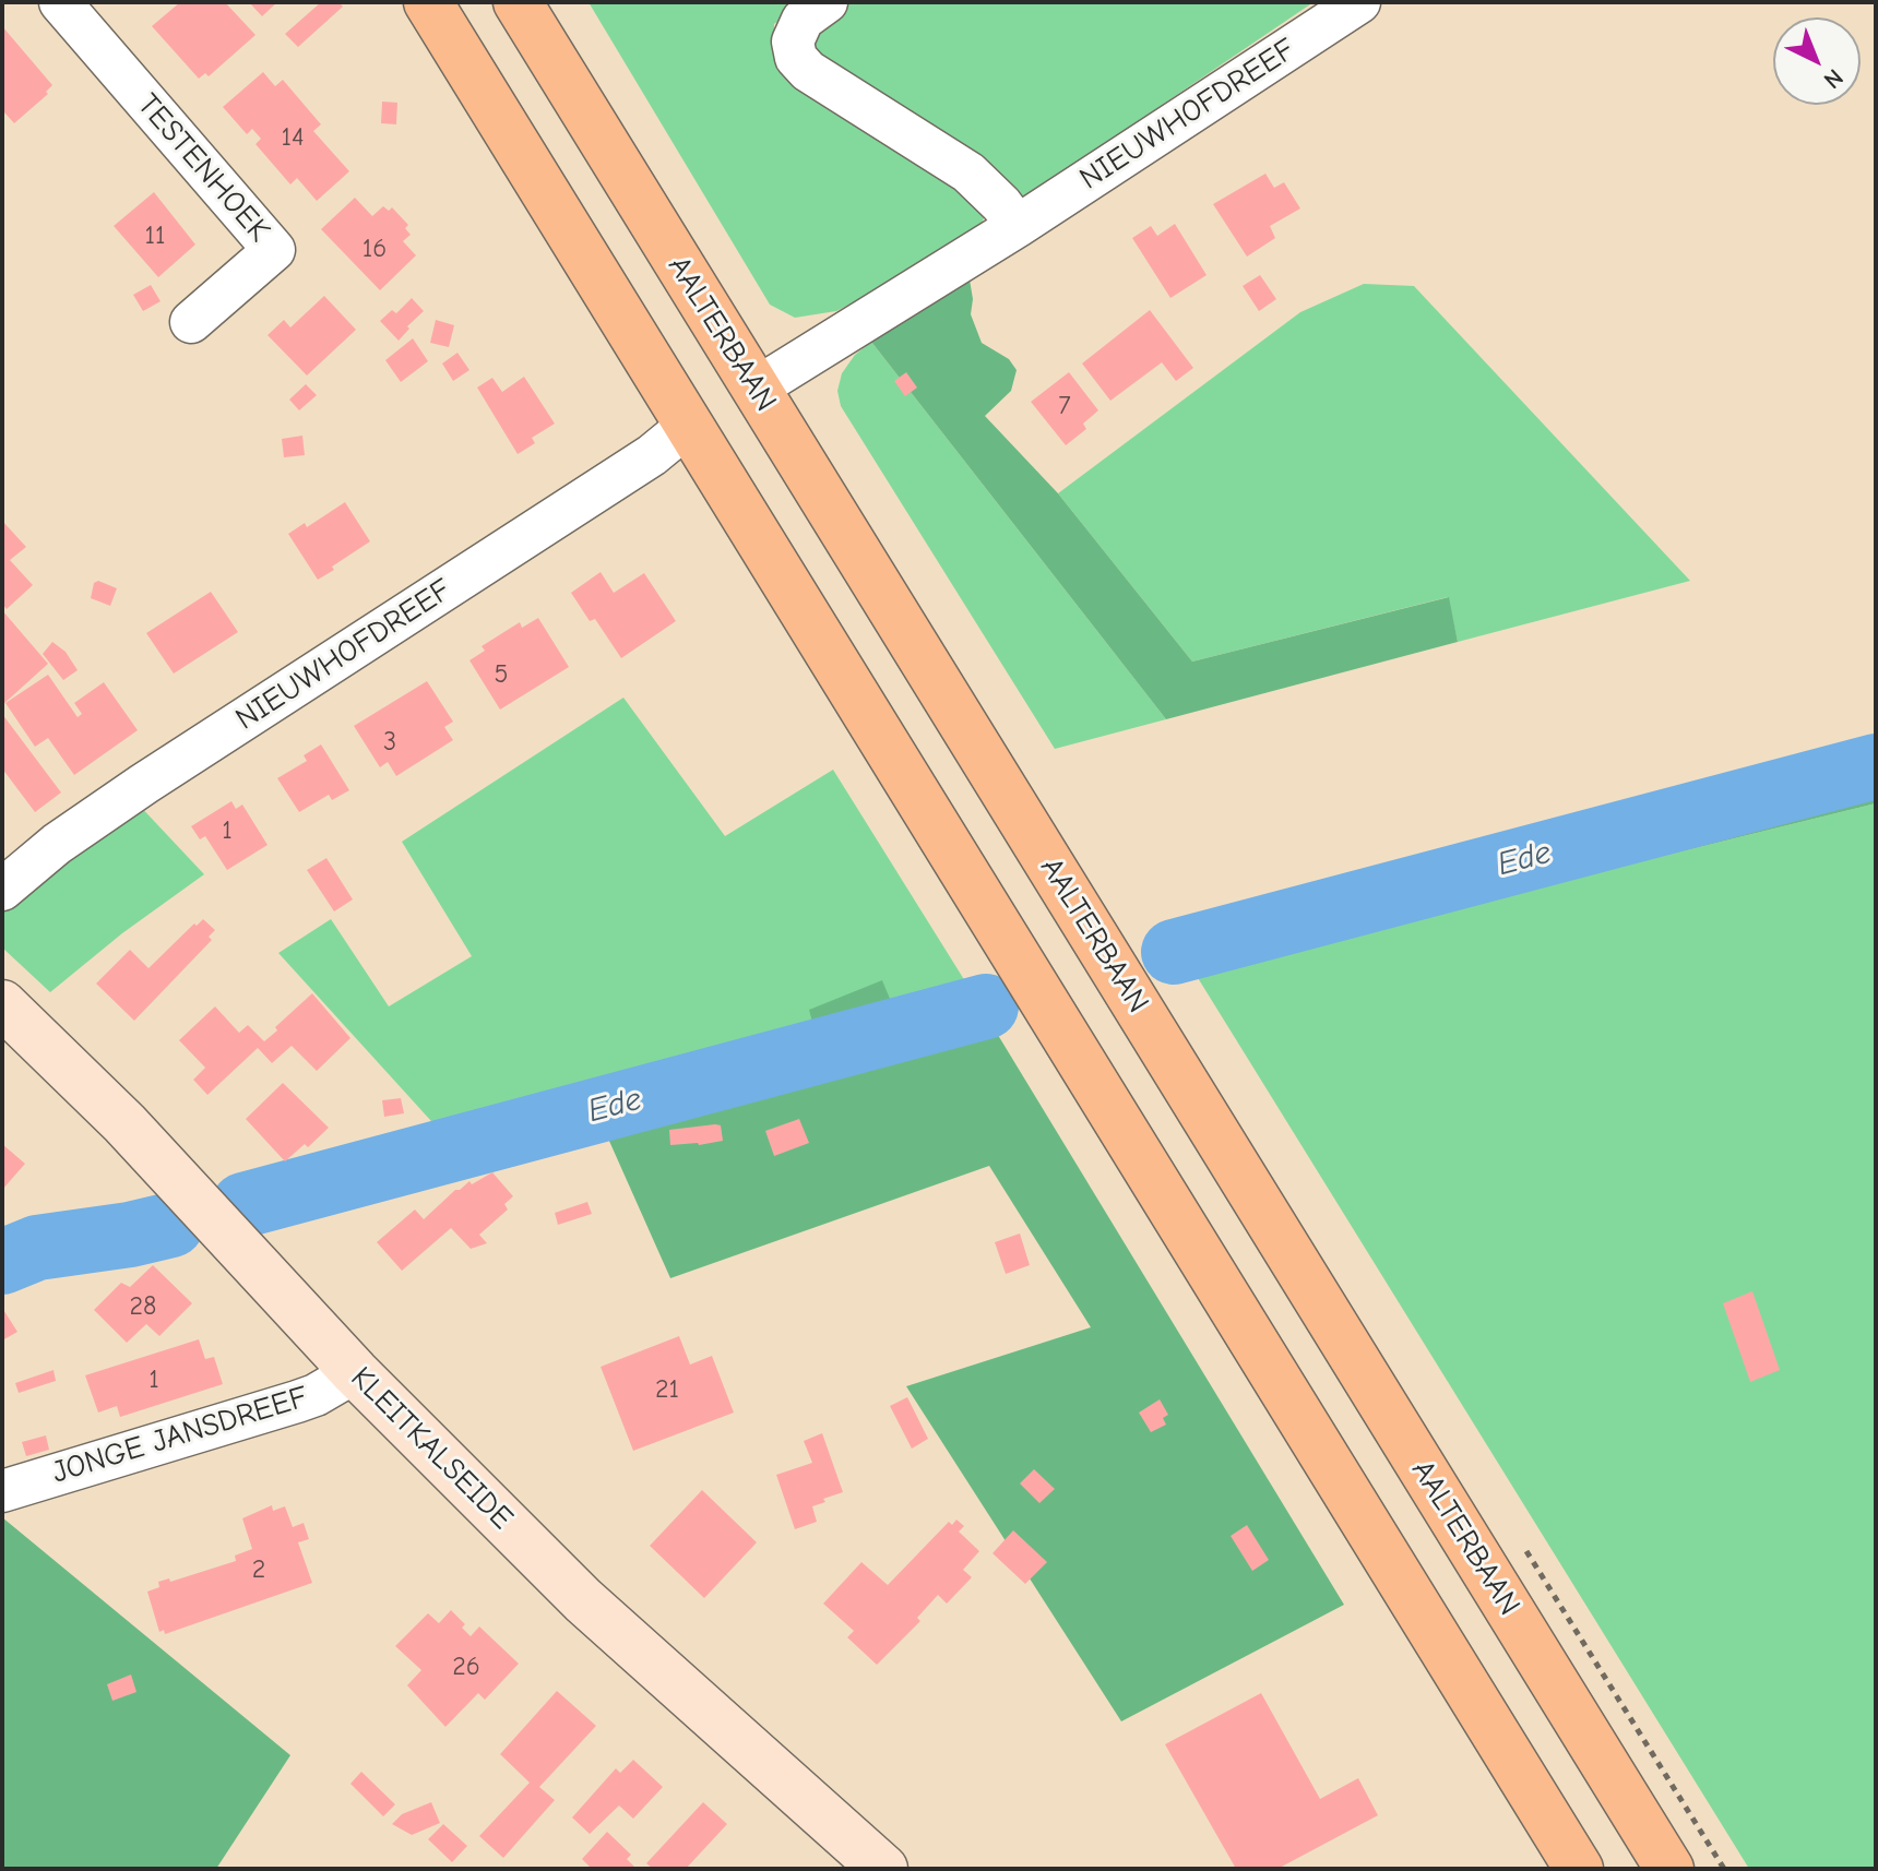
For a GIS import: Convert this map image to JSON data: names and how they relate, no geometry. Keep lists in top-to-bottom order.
{
  "streets": {
    "highway": ["AALTERBAAN"],
    "street": [
      "NIEUWHOFDREEF",
      "TESTENHOEK",
      "JONGE JANSDREEF",
      "KLEITKALSEIDE"
    ]
  },
  "crossings": [
    ["NIEUWHOFDREEF", "AALTERBAAN"],
    ["JONGE JANSDREEF", "KLEITKALSEIDE"]
  ],
  "water": ["Ede"],
  "house_numbers": [
    "14",
    "11",
    "16",
    "7",
    "5",
    "3",
    "1",
    "28",
    "1",
    "21",
    "2",
    "26"
  ],
  "north": "bottom right"
}
